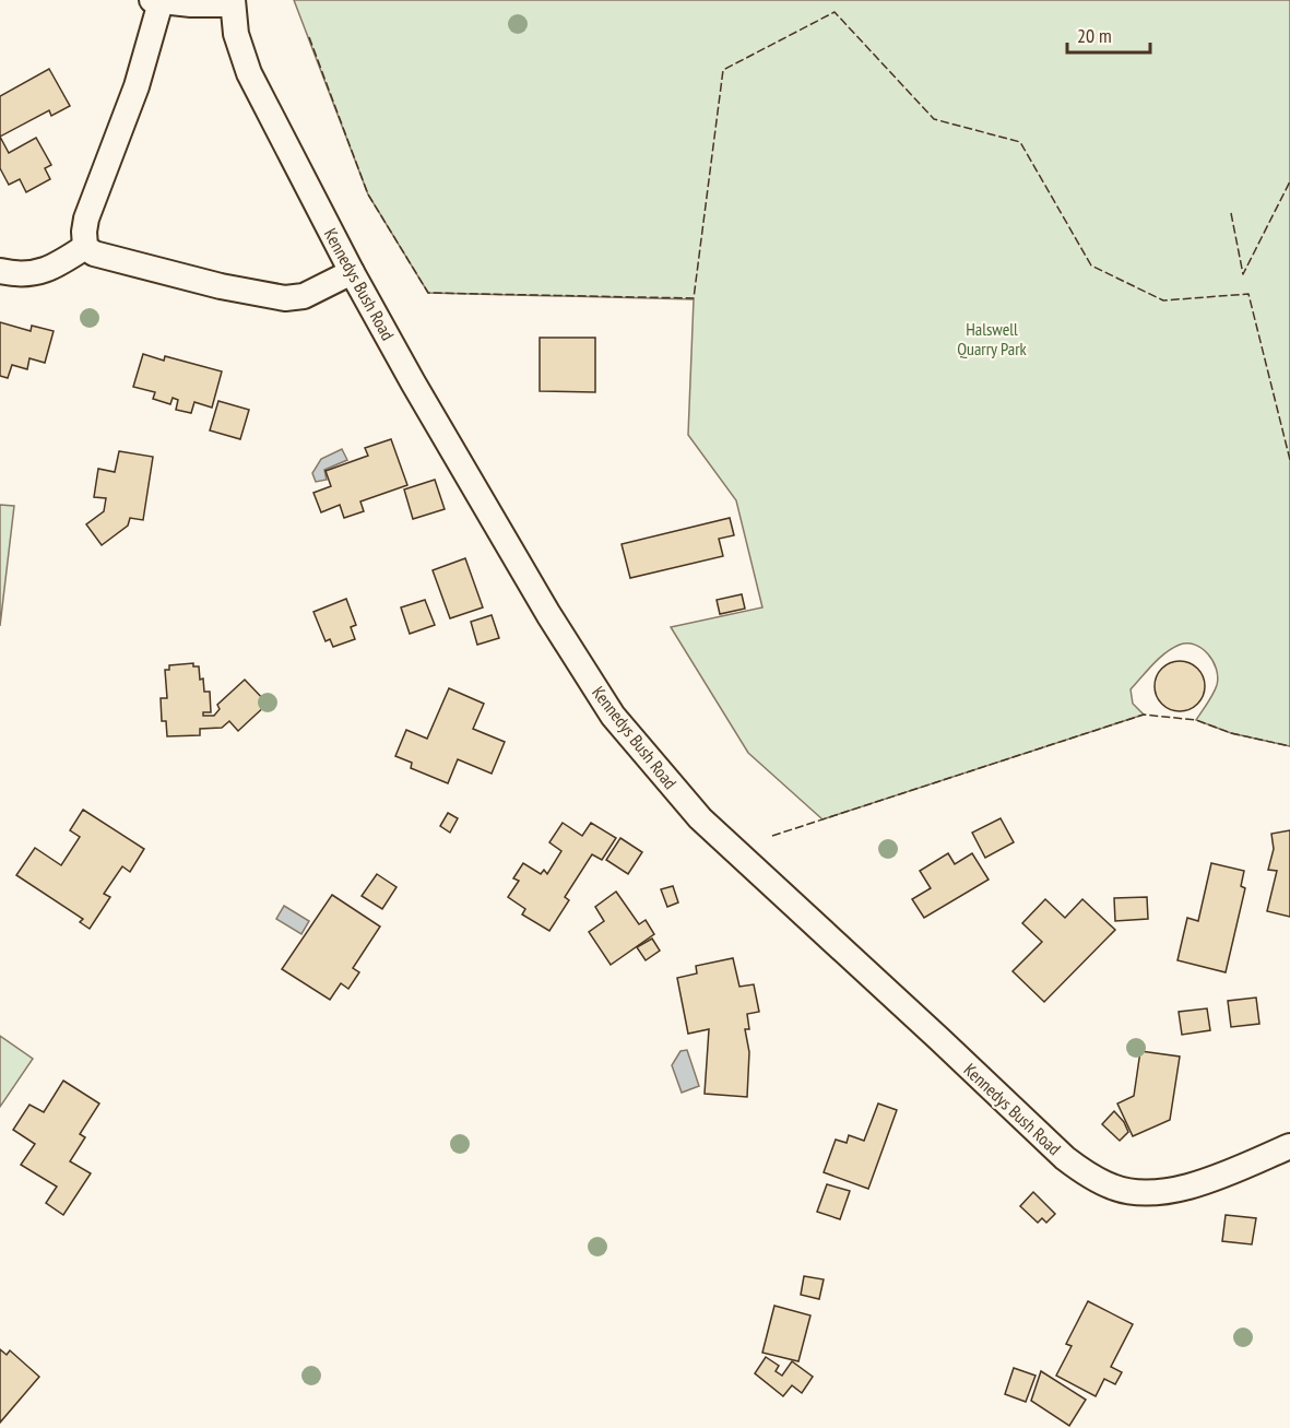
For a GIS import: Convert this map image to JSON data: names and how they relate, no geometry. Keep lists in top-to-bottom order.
{
  "streets": {
    "street": ["Kennedys Bush Road"]
  },
  "parks": ["Halswell Quarry Park"],
  "scale_bar": "20 m"
}
